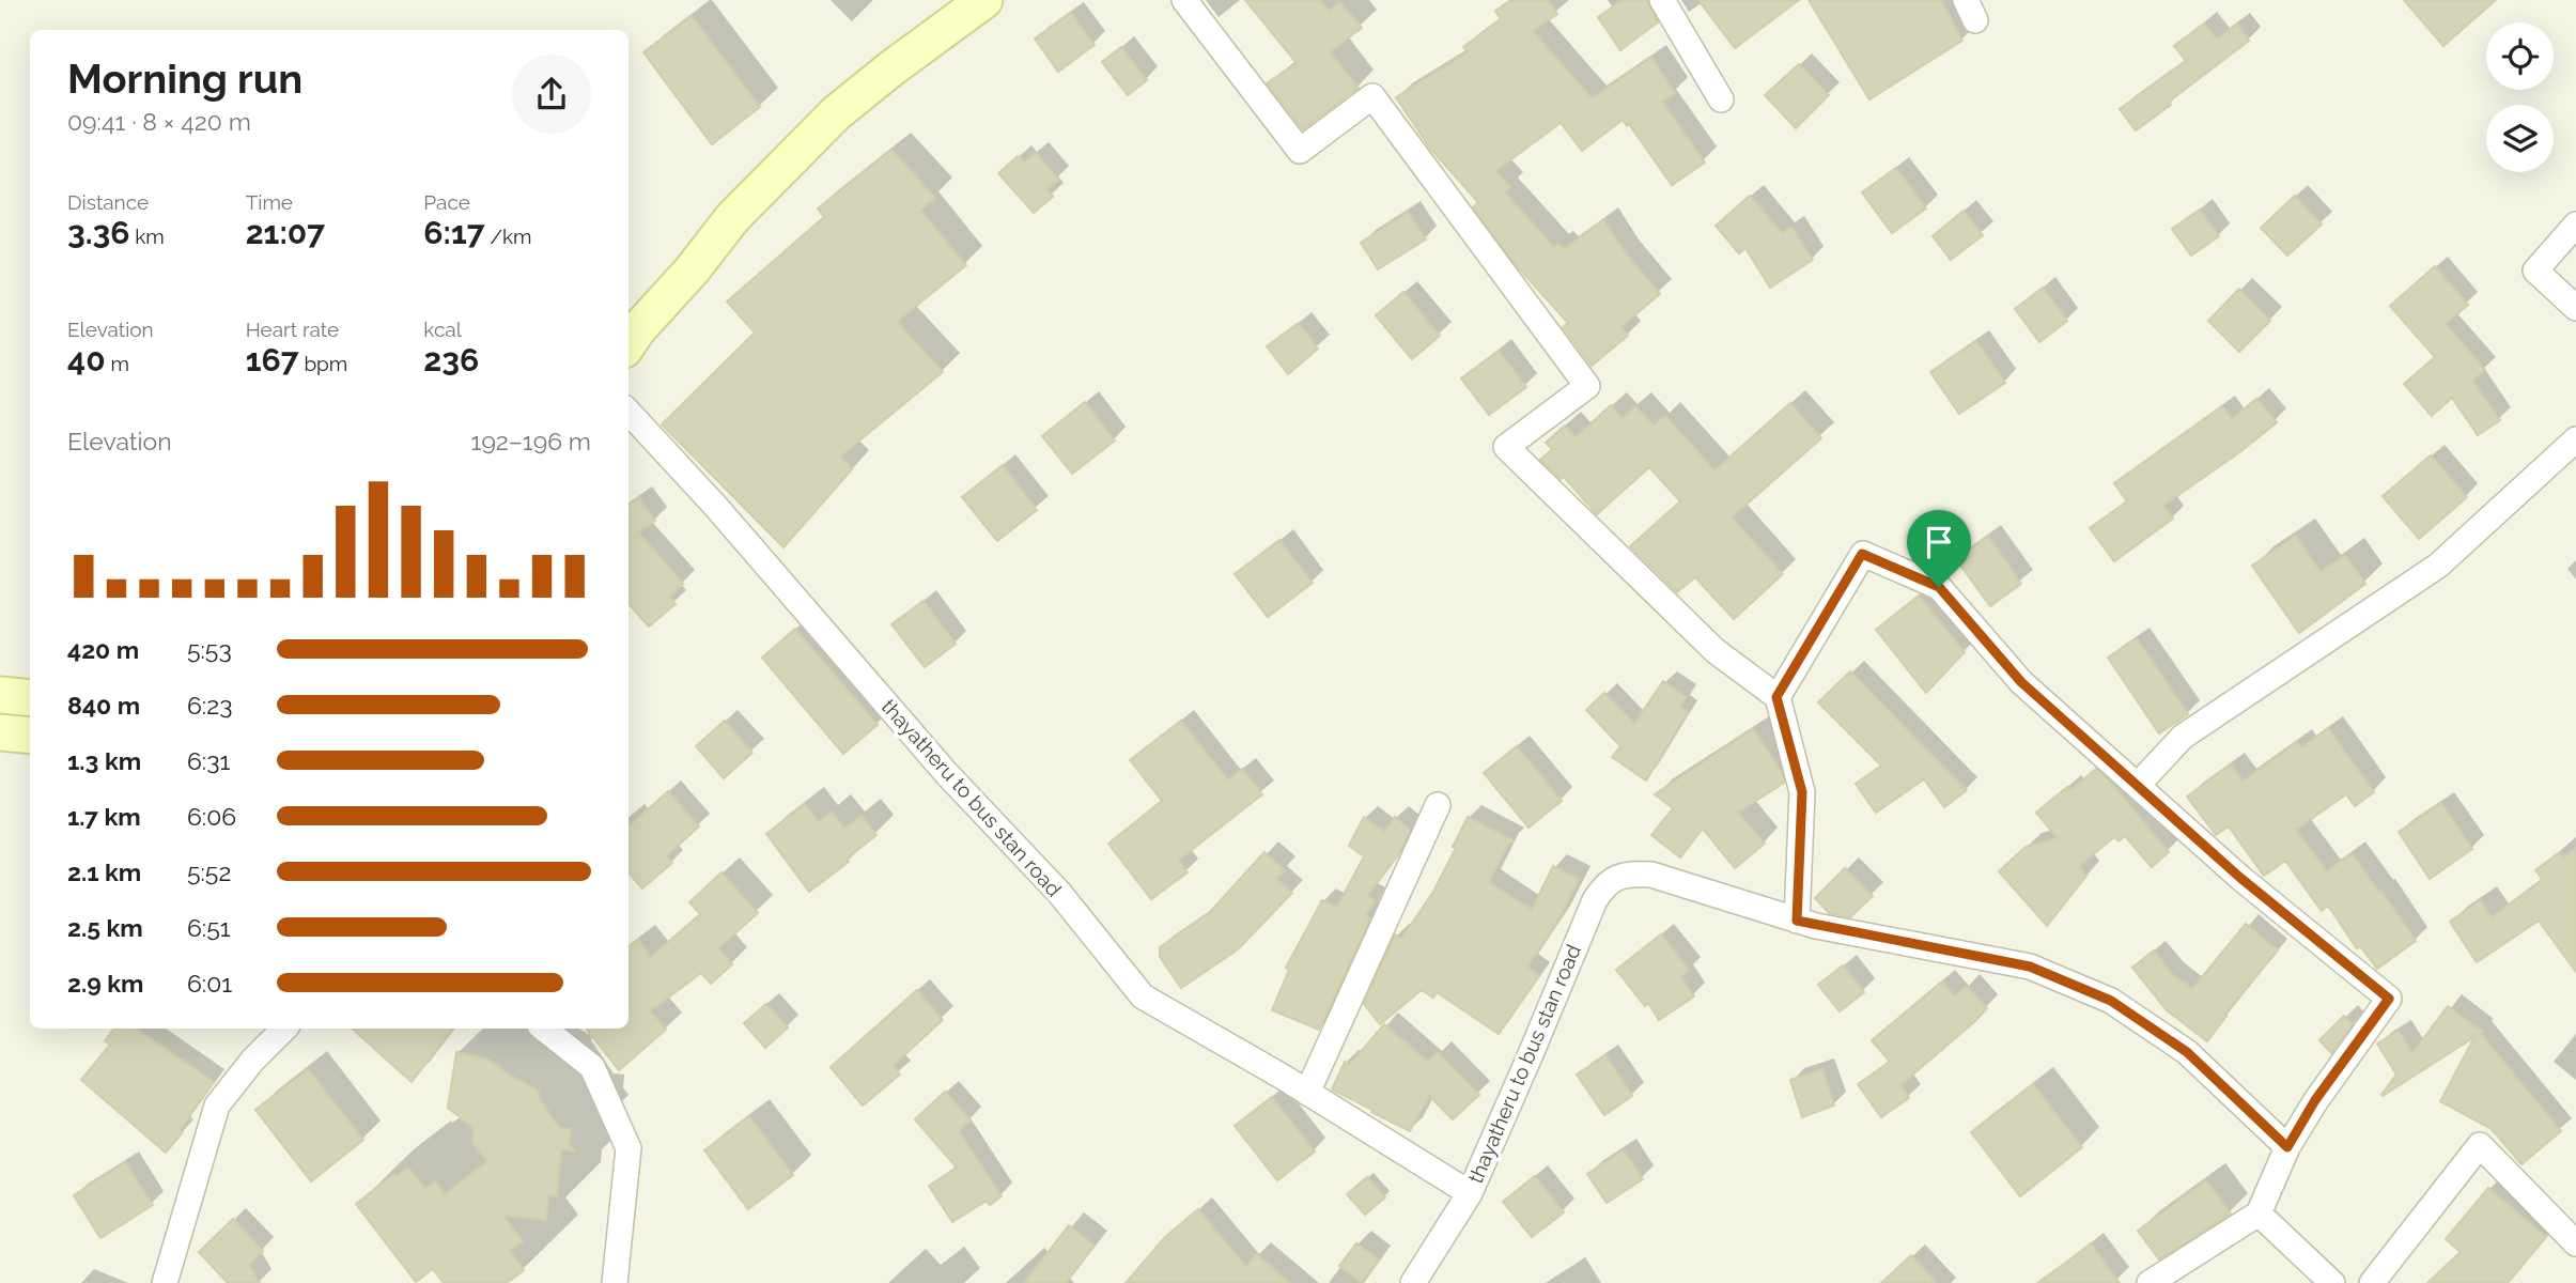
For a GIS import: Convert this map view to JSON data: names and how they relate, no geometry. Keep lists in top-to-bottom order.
{
  "streets": {
    "street": ["thayatheru to bus stan road"]
  },
  "page": {
    "heading": ["Morning run", "09:41 · 8 × 420 m"],
    "stats": [
      ["Distance", "3.36 km"],
      ["Time", "21:07"],
      ["Pace", "6:17 /km"],
      ["Elevation", "40 m"],
      ["Heart rate", "167 bpm"],
      ["kcal", "236"]
    ],
    "chart": ["Elevation", "192–196 m"],
    "list": [
      {
        "name": "420 m",
        "note": "5:53"
      },
      {
        "name": "840 m",
        "note": "6:23"
      },
      {
        "name": "1.3 km",
        "note": "6:31"
      },
      {
        "name": "1.7 km",
        "note": "6:06"
      },
      {
        "name": "2.1 km",
        "note": "5:52"
      },
      {
        "name": "2.5 km",
        "note": "6:51"
      },
      {
        "name": "2.9 km",
        "note": "6:01"
      }
    ]
  }
}
